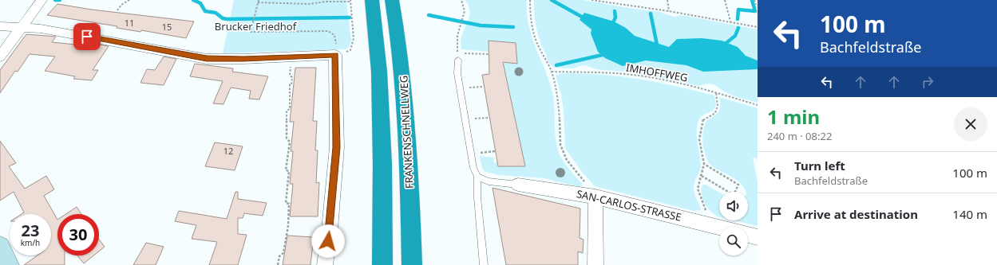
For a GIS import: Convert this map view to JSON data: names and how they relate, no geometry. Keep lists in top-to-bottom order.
{
  "streets": {
    "highway": ["FRANKENSCHNELLWEG"],
    "street": ["SAN-CARLOS-STRASSE"],
    "path": ["IMHOFFWEG"]
  },
  "parks": ["Brucker Friedhof"],
  "house_numbers": ["11", "15", "12"],
  "page": {
    "turn": ["100 m", "Bachfeldstraße"],
    "heading": ["1 min", "240 m · 08:22"],
    "list": [
      {
        "name": "Turn left",
        "note": "Bachfeldstraße",
        "value": "100 m"
      },
      {
        "name": "Arrive at destination",
        "value": "140 m"
      }
    ],
    "speed": "23 km/h",
    "limit": "30"
  }
}
